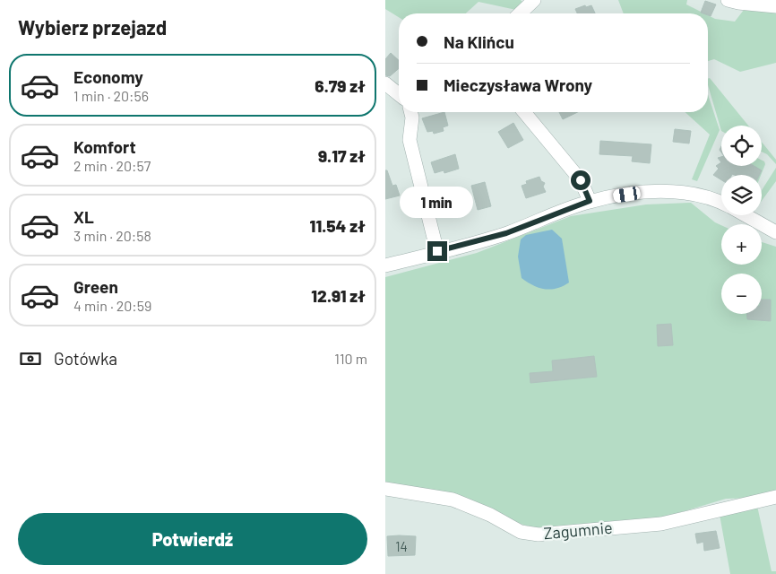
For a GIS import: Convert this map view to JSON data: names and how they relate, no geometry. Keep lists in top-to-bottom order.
{
  "streets": {
    "street": ["Zagumnie"]
  },
  "house_numbers": ["14"],
  "page": {
    "heading": "Wybierz przejazd",
    "banner": ["Na Klińcu", "Mieczysława Wrony"],
    "list": [
      {
        "name": "Economy",
        "note": "1 min · 20:56",
        "value": "6.79 zł"
      },
      {
        "name": "Komfort",
        "note": "2 min · 20:57",
        "value": "9.17 zł"
      },
      {
        "name": "XL",
        "note": "3 min · 20:58",
        "value": "11.54 zł"
      },
      {
        "name": "Green",
        "note": "4 min · 20:59",
        "value": "12.91 zł"
      }
    ],
    "map_buttons": ["+", "−"],
    "bubble": "1 min",
    "pay": ["Gotówka", "110 m"],
    "buttons": "Potwierdź"
  }
}
